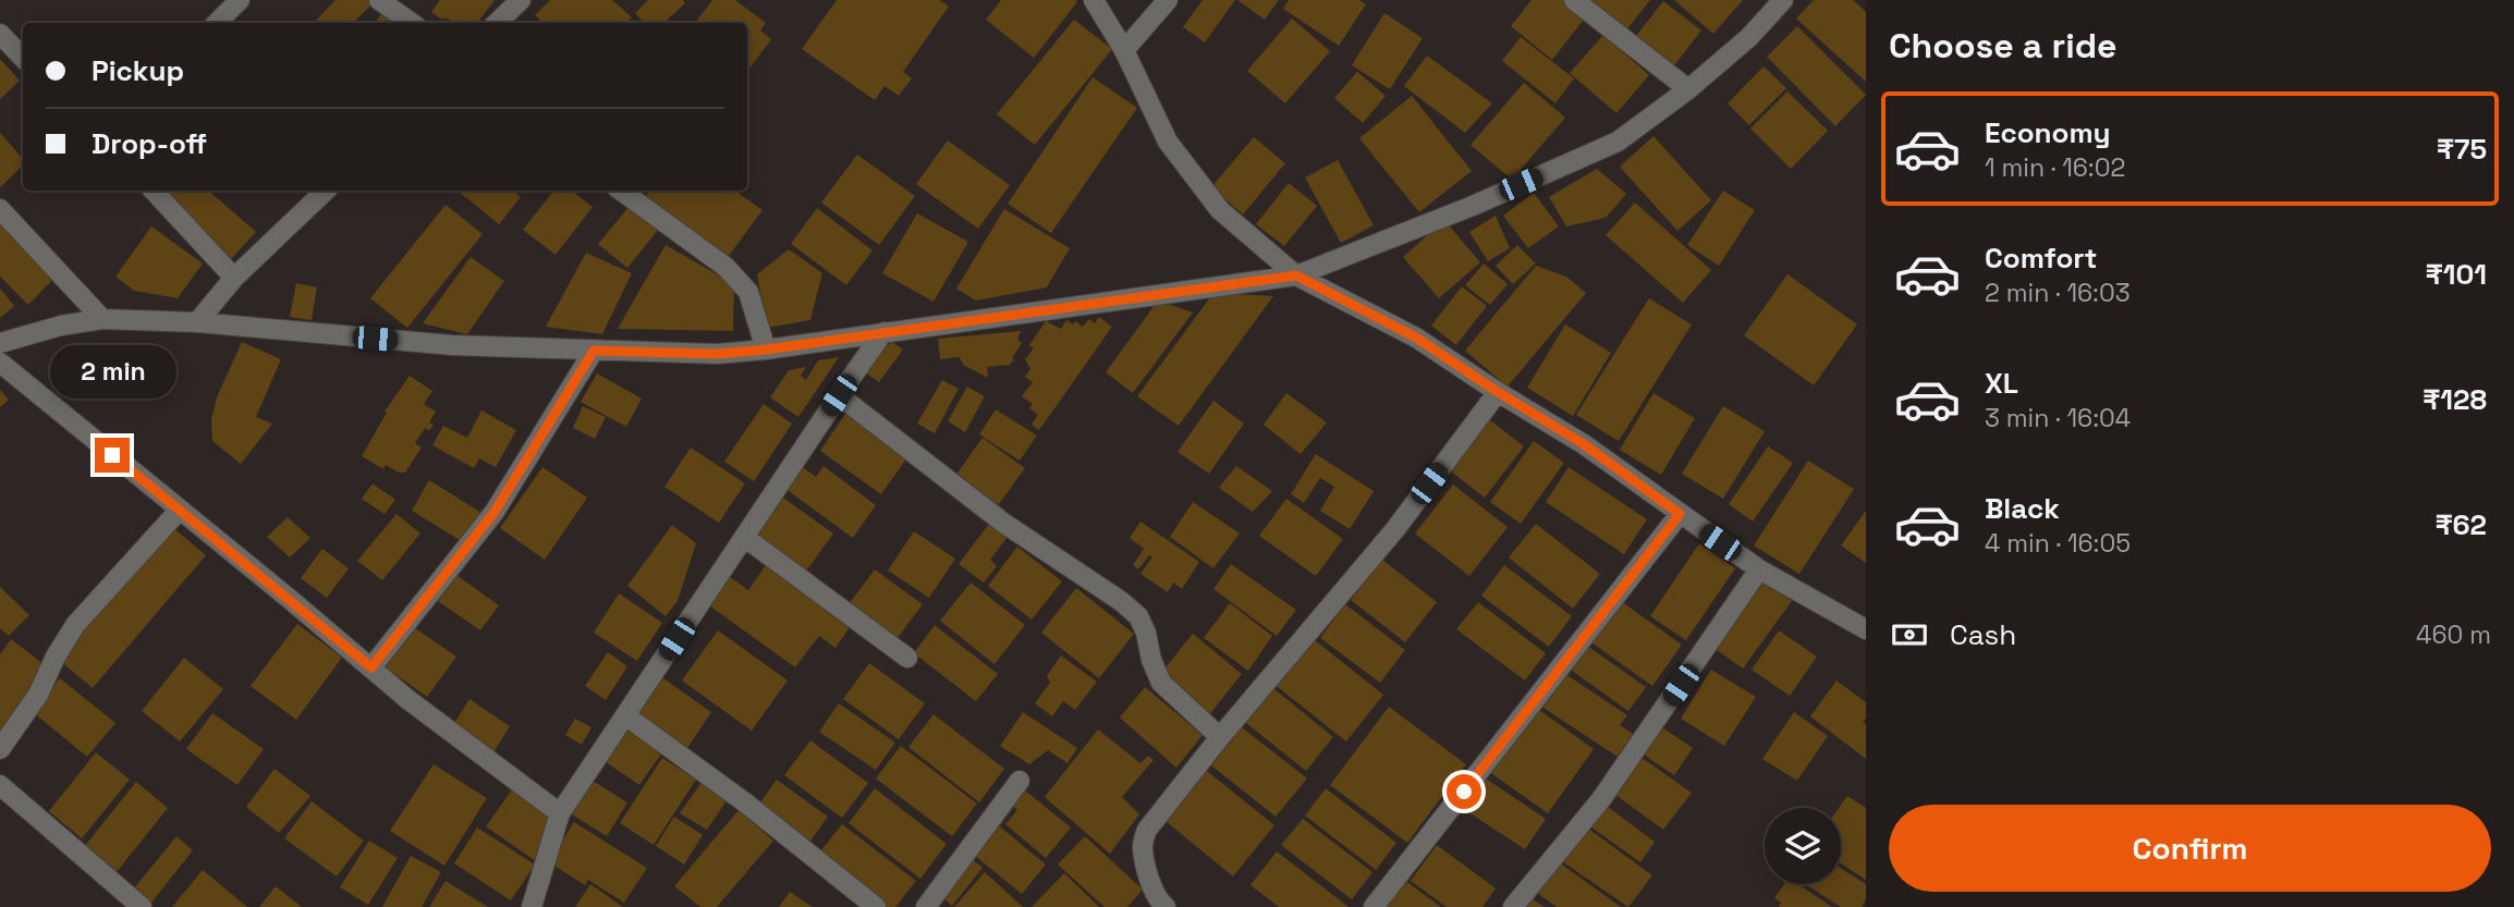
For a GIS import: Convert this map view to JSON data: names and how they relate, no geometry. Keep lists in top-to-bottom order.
{
  "page": {
    "heading": "Choose a ride",
    "banner": ["Pickup", "Drop-off"],
    "list": [
      {
        "name": "Economy",
        "note": "1 min · 16:02",
        "value": "₹75"
      },
      {
        "name": "Comfort",
        "note": "2 min · 16:03",
        "value": "₹101"
      },
      {
        "name": "XL",
        "note": "3 min · 16:04",
        "value": "₹128"
      },
      {
        "name": "Black",
        "note": "4 min · 16:05",
        "value": "₹62"
      }
    ],
    "bubble": "2 min",
    "pay": ["Cash", "460 m"],
    "buttons": "Confirm"
  }
}
